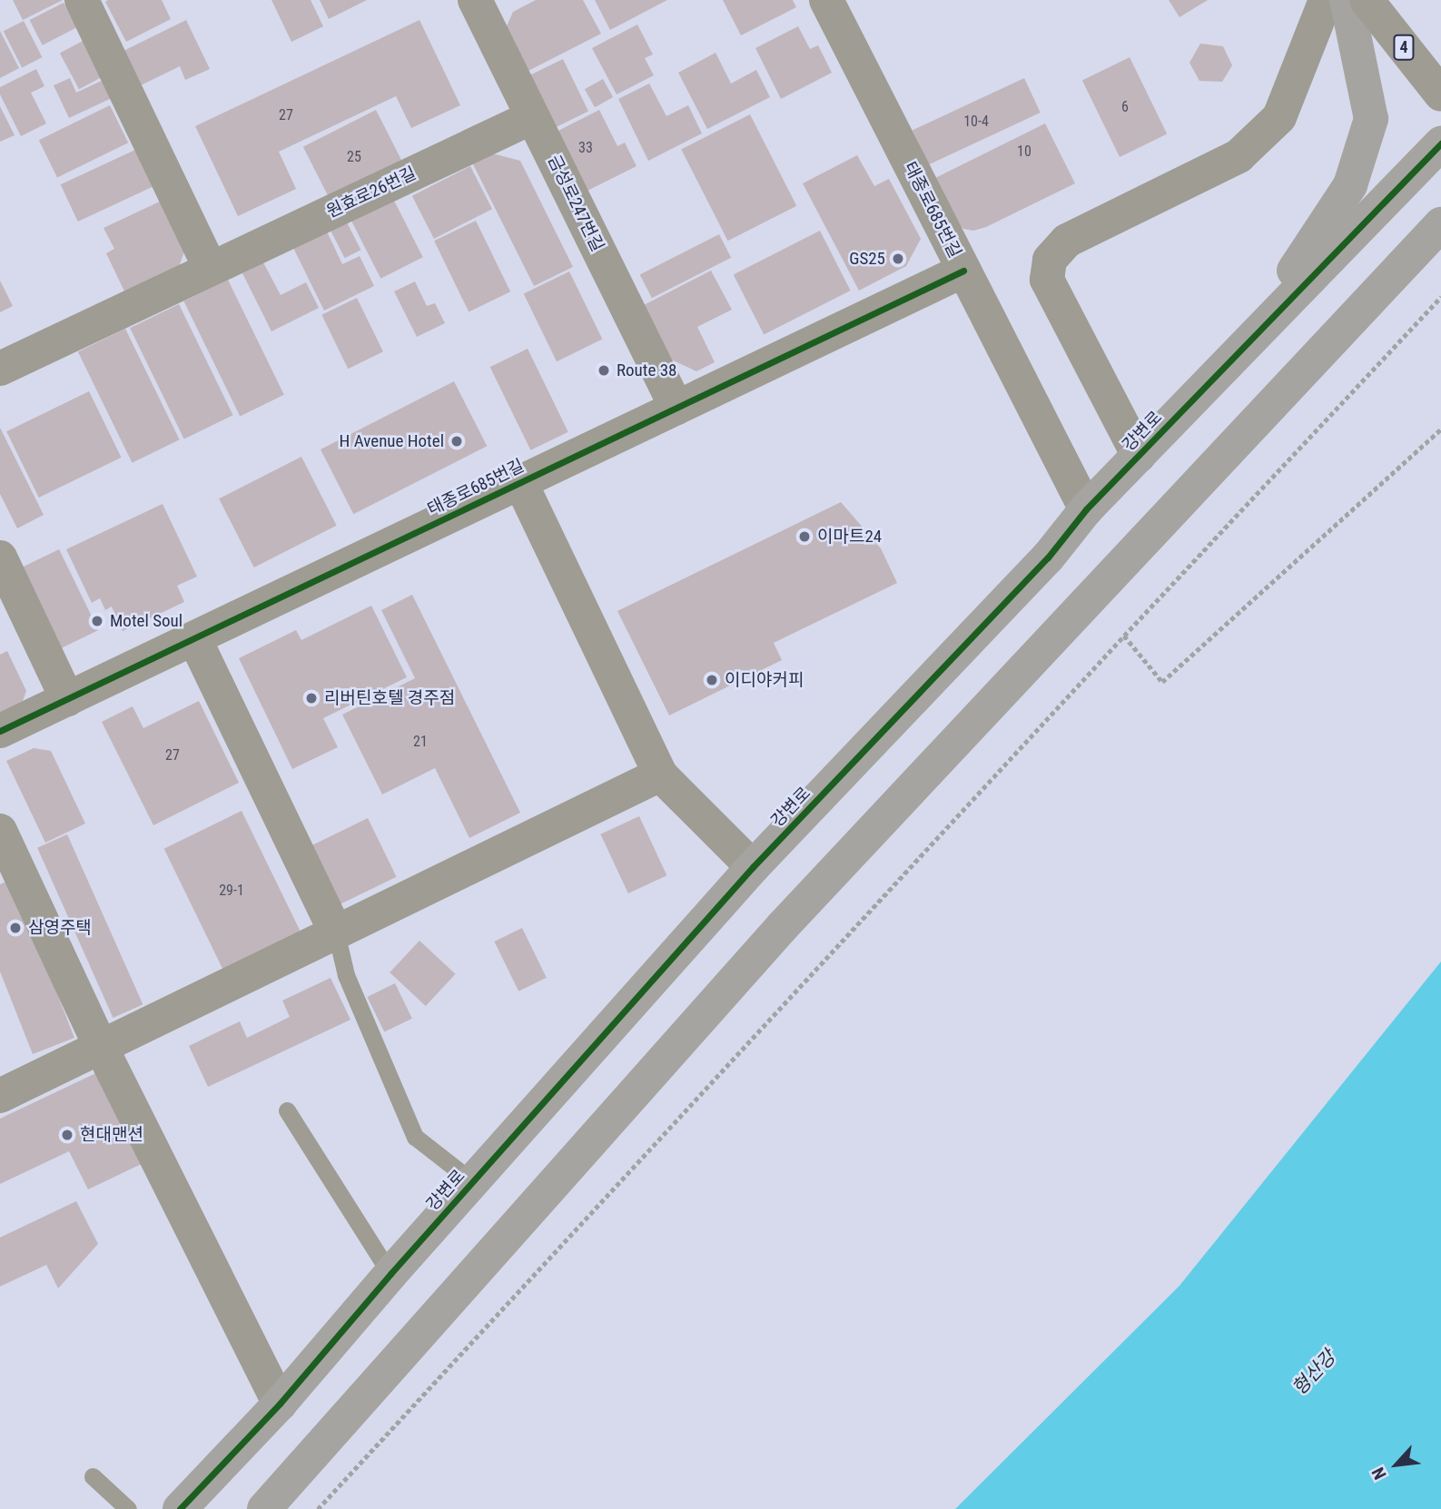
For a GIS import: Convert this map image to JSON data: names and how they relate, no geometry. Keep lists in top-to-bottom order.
{
  "streets": {
    "main road": ["4"],
    "street": [
      "원효로26번길",
      "금성로247번길",
      "태종로685번길",
      "강변로"
    ]
  },
  "crossings": [
    ["원효로26번길", "금성로247번길"],
    ["금성로247번길", "태종로685번길"]
  ],
  "water": ["형산강"],
  "places": [
    "GS25",
    "Route 38",
    "H Avenue Hotel",
    "이마트24",
    "Motel Soul",
    "이디야커피",
    "리버틴호텔 경주점",
    "삼영주택",
    "현대맨션"
  ],
  "house_numbers": [
    "6",
    "27",
    "10-4",
    "33",
    "10",
    "25",
    "21",
    "27",
    "29-1"
  ],
  "north": "bottom left"
}
